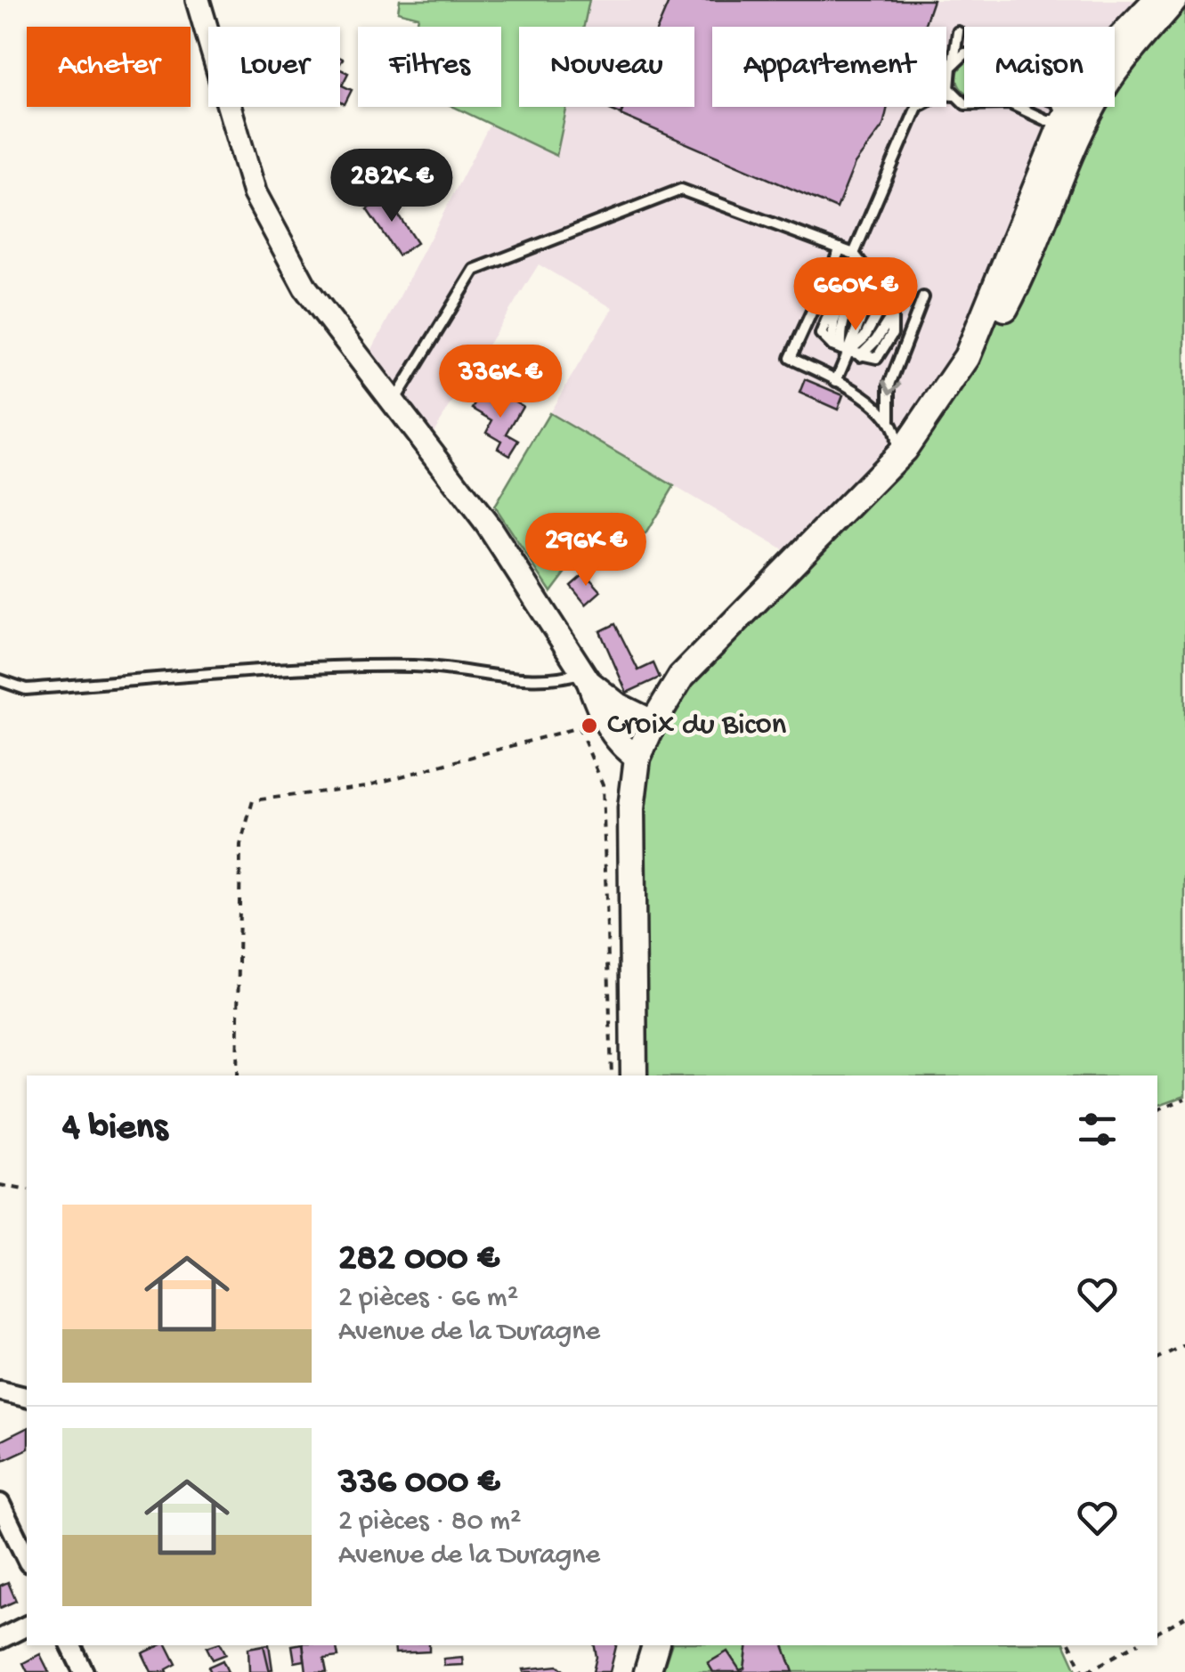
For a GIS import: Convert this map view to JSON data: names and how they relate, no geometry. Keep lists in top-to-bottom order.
{
  "places": ["Croix du Bicon"],
  "page": {
    "chip": [
      "Acheter",
      "Louer",
      "Filtres",
      "Nouveau",
      "Appartement",
      "Maison"
    ],
    "price": [
      "282K €",
      "660K €",
      "336K €",
      "296K €"
    ],
    "heading": "4 biens",
    "list": [
      {
        "name": "282 000 €",
        "note": "2 pièces · 66 m² · Avenue de la Duragne"
      },
      {
        "name": "336 000 €",
        "note": "2 pièces · 80 m² · Avenue de la Duragne"
      }
    ]
  }
}
